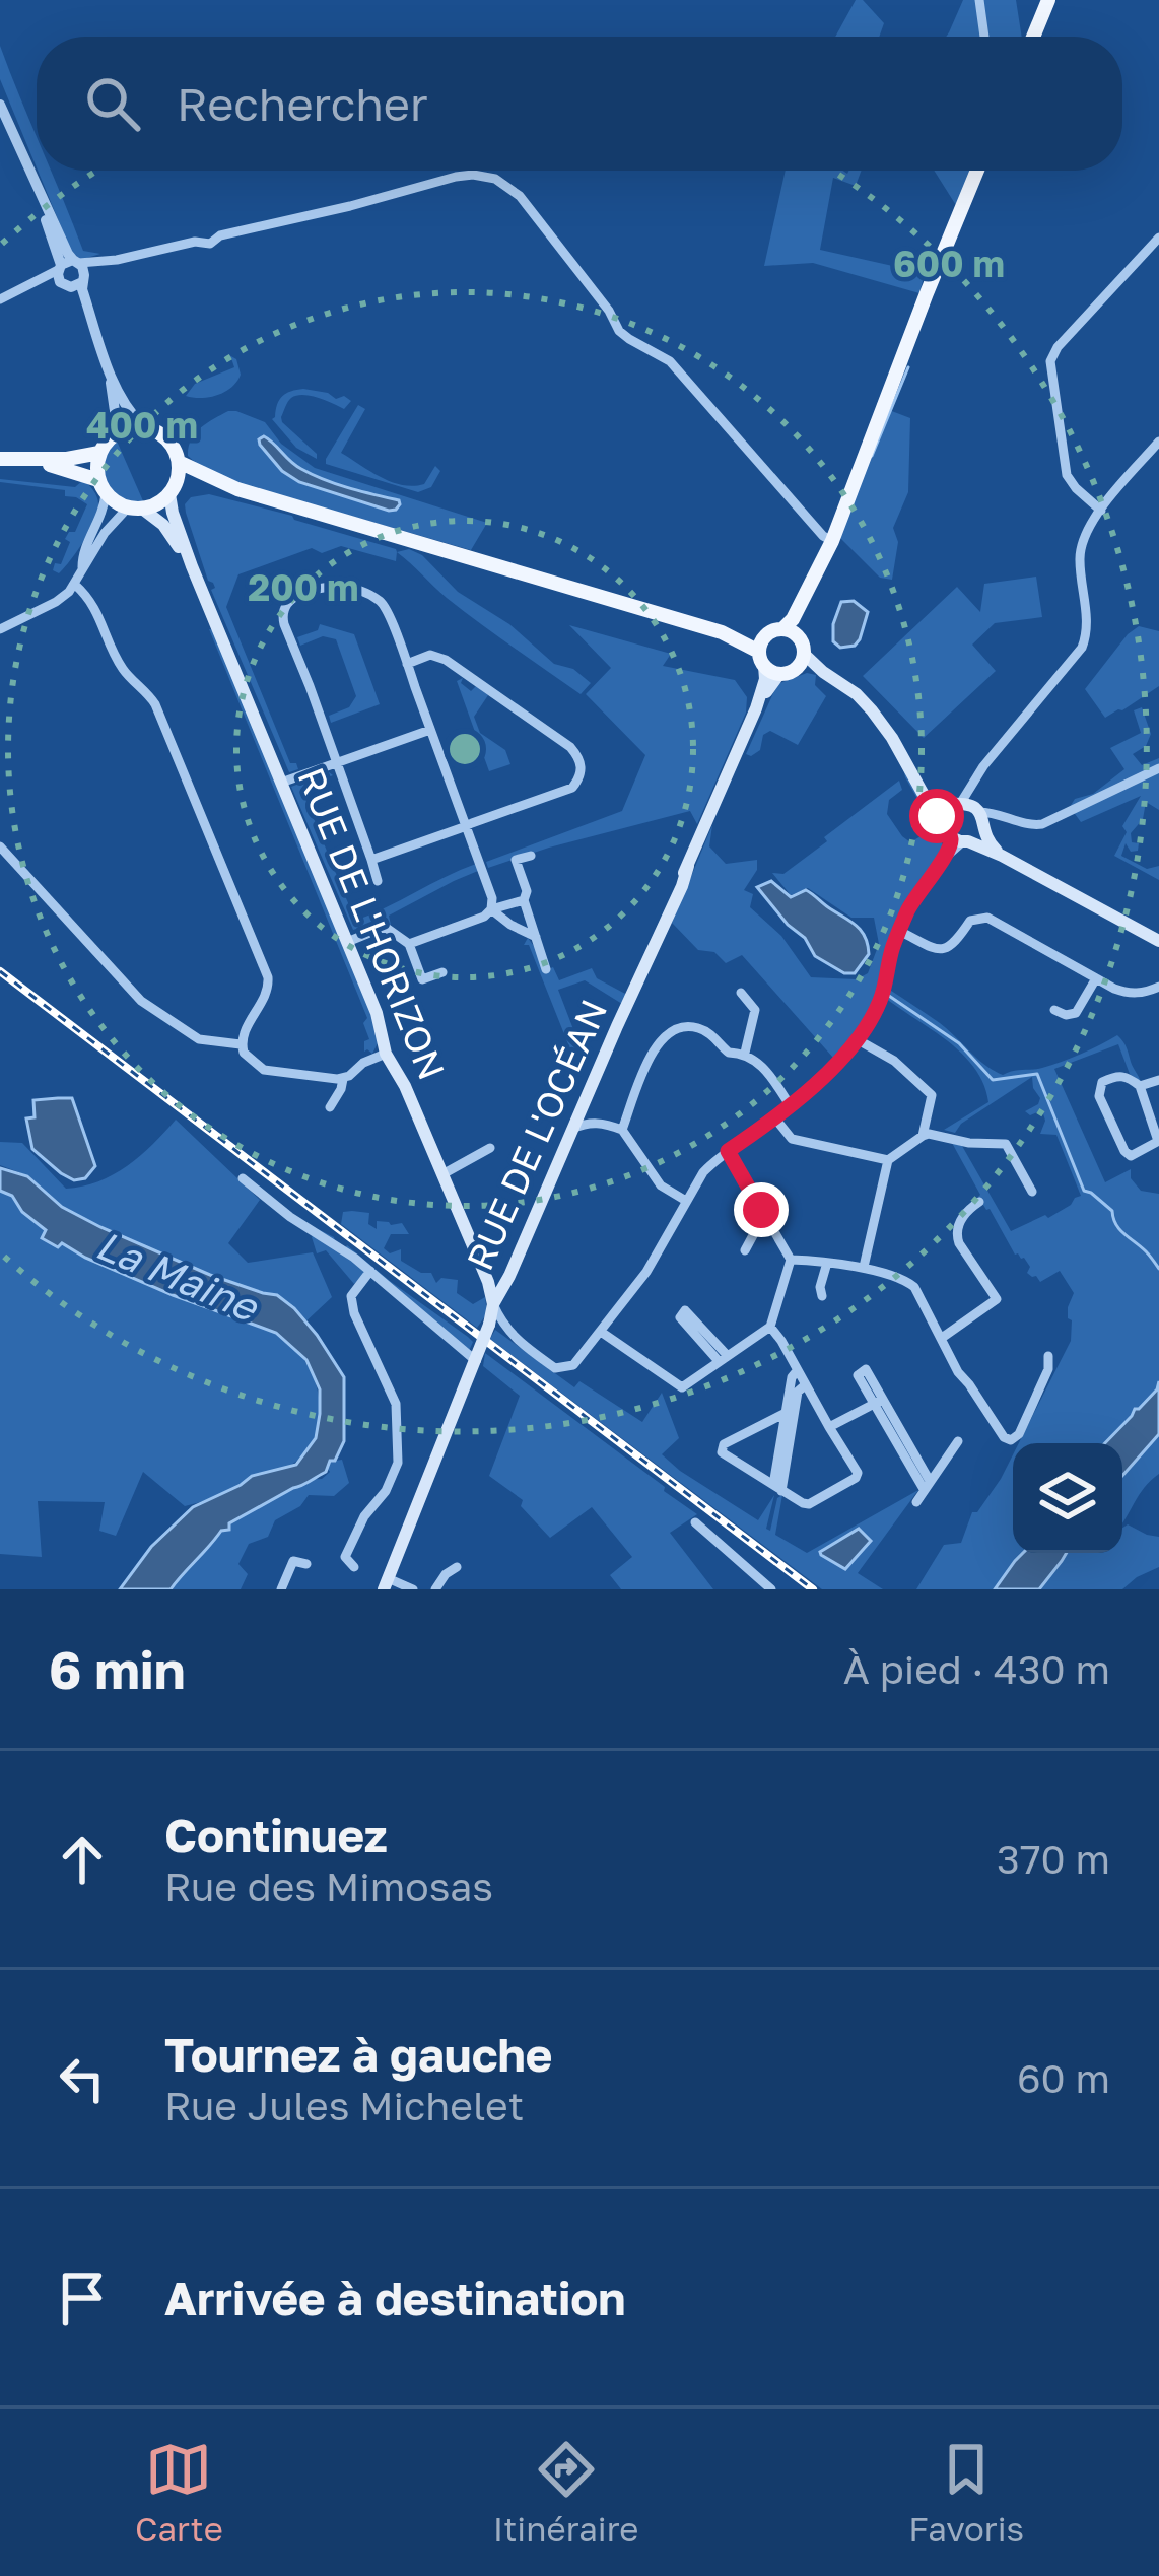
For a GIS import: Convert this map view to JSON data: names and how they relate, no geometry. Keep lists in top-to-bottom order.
{
  "streets": {
    "main road": ["RUE DE L'HORIZON", "RUE DE L'OCÉAN"]
  },
  "crossings": [
    ["RUE DE L'HORIZON", "RUE DE L'OCÉAN"]
  ],
  "water": ["La Maine"],
  "page": {
    "search": "Rechercher",
    "heading": ["6 min", "À pied · 430 m"],
    "list": [
      ["Continuez", "Rue des Mimosas", "370 m"],
      ["Tournez à gauche", "Rue Jules Michelet", "60 m"],
      "Arrivée à destination"
    ],
    "nav": ["Carte", "Itinéraire", "Favoris"]
  },
  "rings": ["600 m", "400 m", "200 m"]
}
